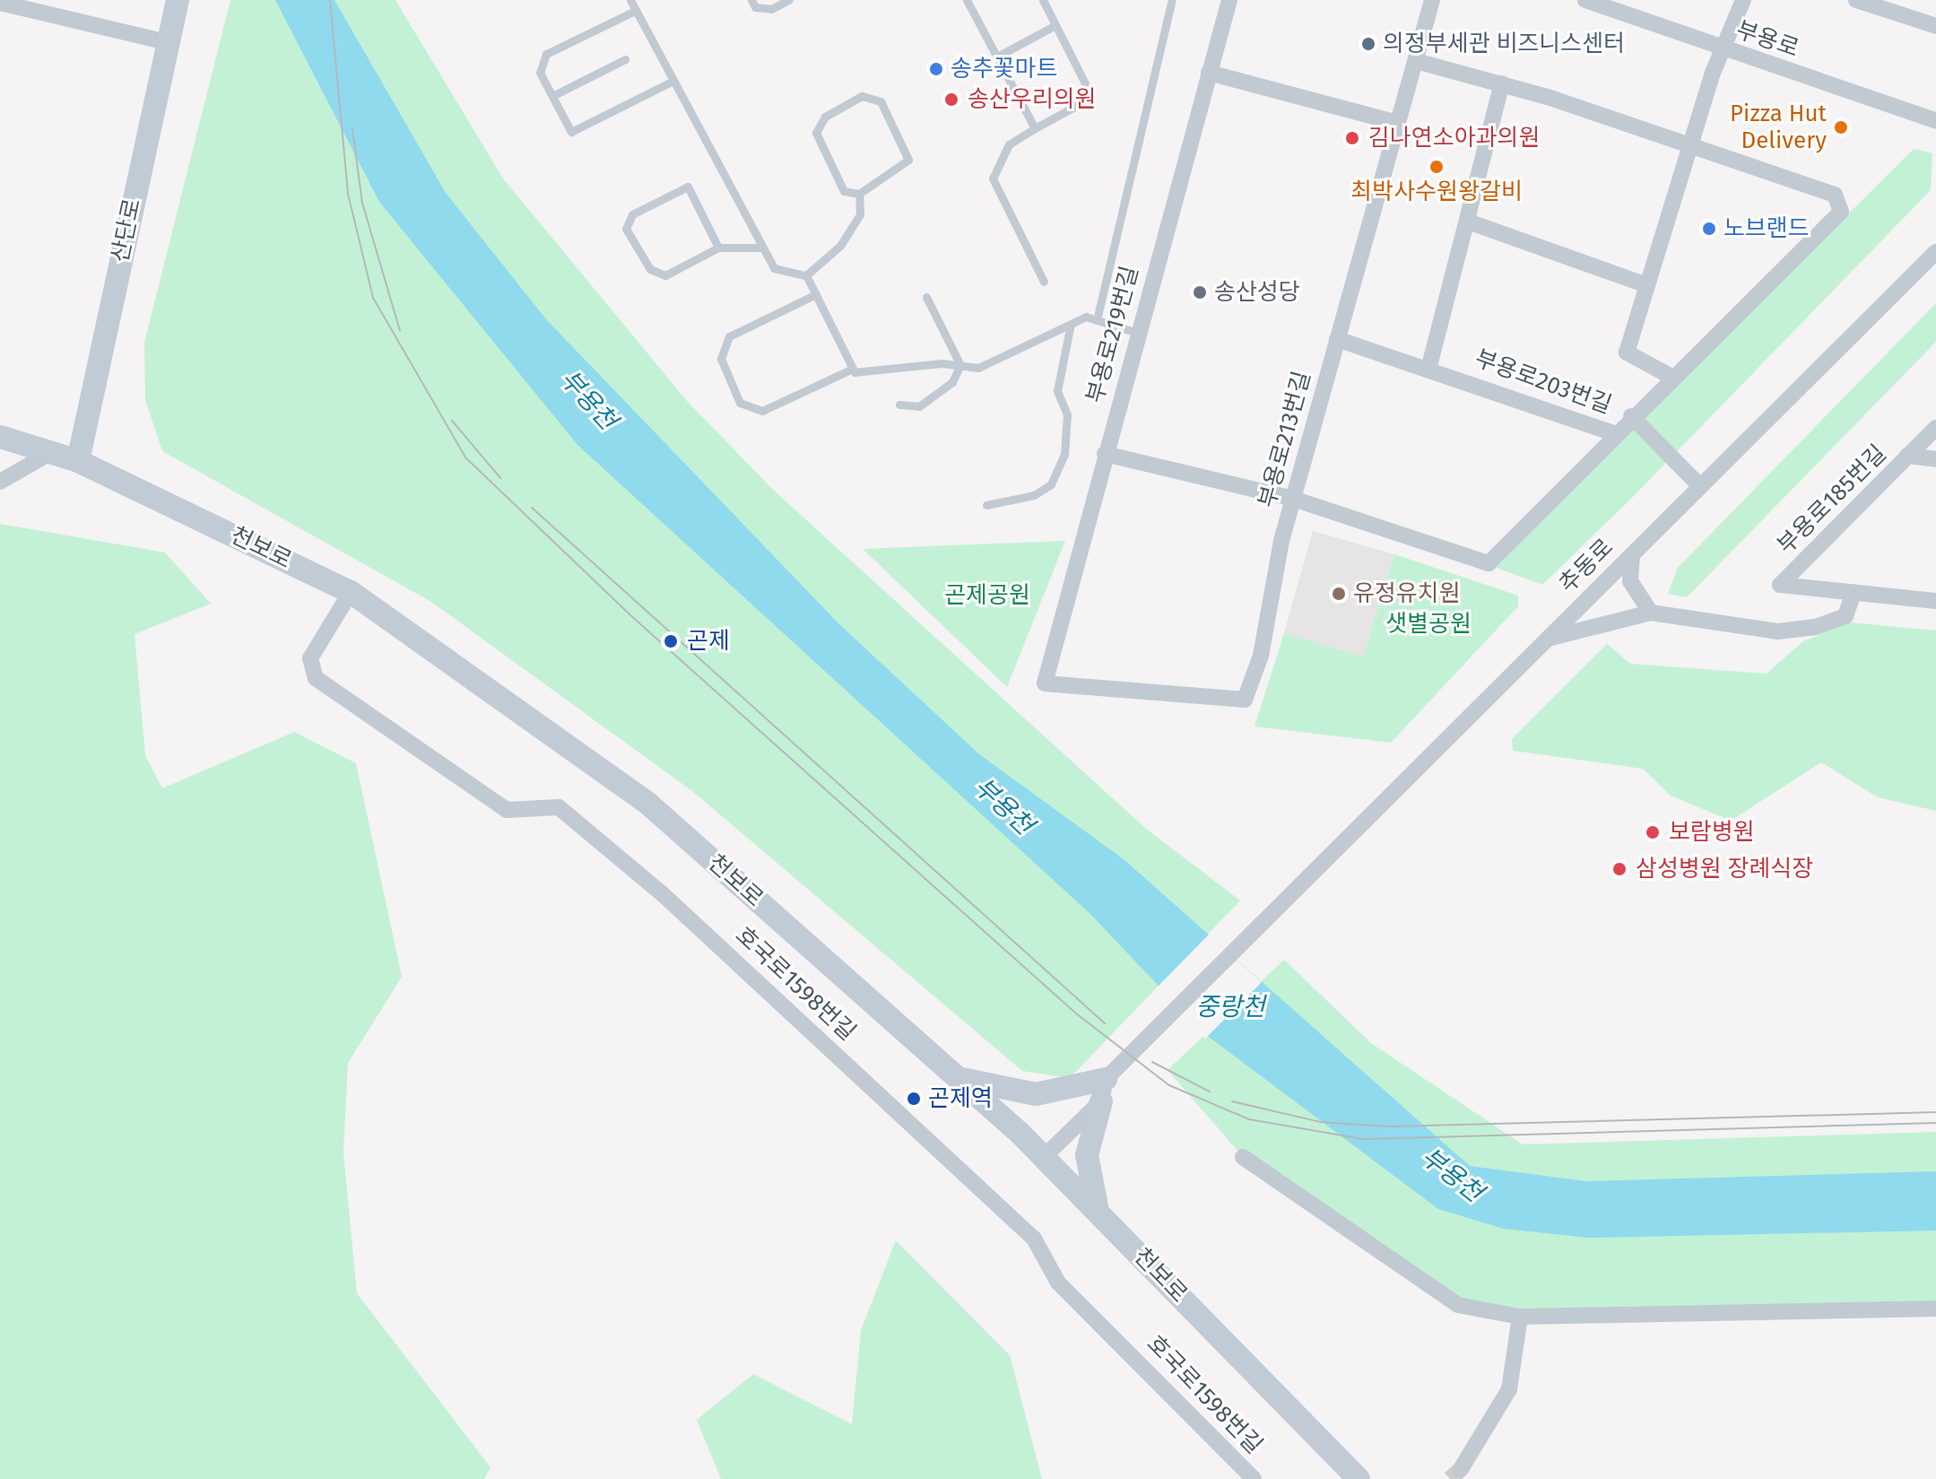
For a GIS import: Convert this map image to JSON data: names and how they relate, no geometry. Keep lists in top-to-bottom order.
{
  "streets": {
    "main road": ["산단로", "천보로"],
    "street": [
      "부용로",
      "부용로219번길",
      "부용로203번길",
      "부용로213번길",
      "부용로185번길",
      "추동로",
      "호국로1598번길"
    ]
  },
  "crossings": [
    ["산단로", "천보로"],
    ["부용로219번길", "부용로213번길"],
    ["부용로203번길", "부용로213번길"],
    ["천보로", "호국로1598번길"]
  ],
  "water": ["부용천", "중랑천"],
  "parks": ["곤제공원", "샛별공원"],
  "places": [
    "의정부세관 비즈니스센터",
    "송추꽃마트",
    "송산우리의원",
    "Pizza Hut Delivery",
    "김나연소아과의원",
    "최박사수원왕갈비",
    "노브랜드",
    "송산성당",
    "유정유치원",
    "곤제",
    "보람병원",
    "삼성병원 장례식장",
    "곤제역"
  ]
}
